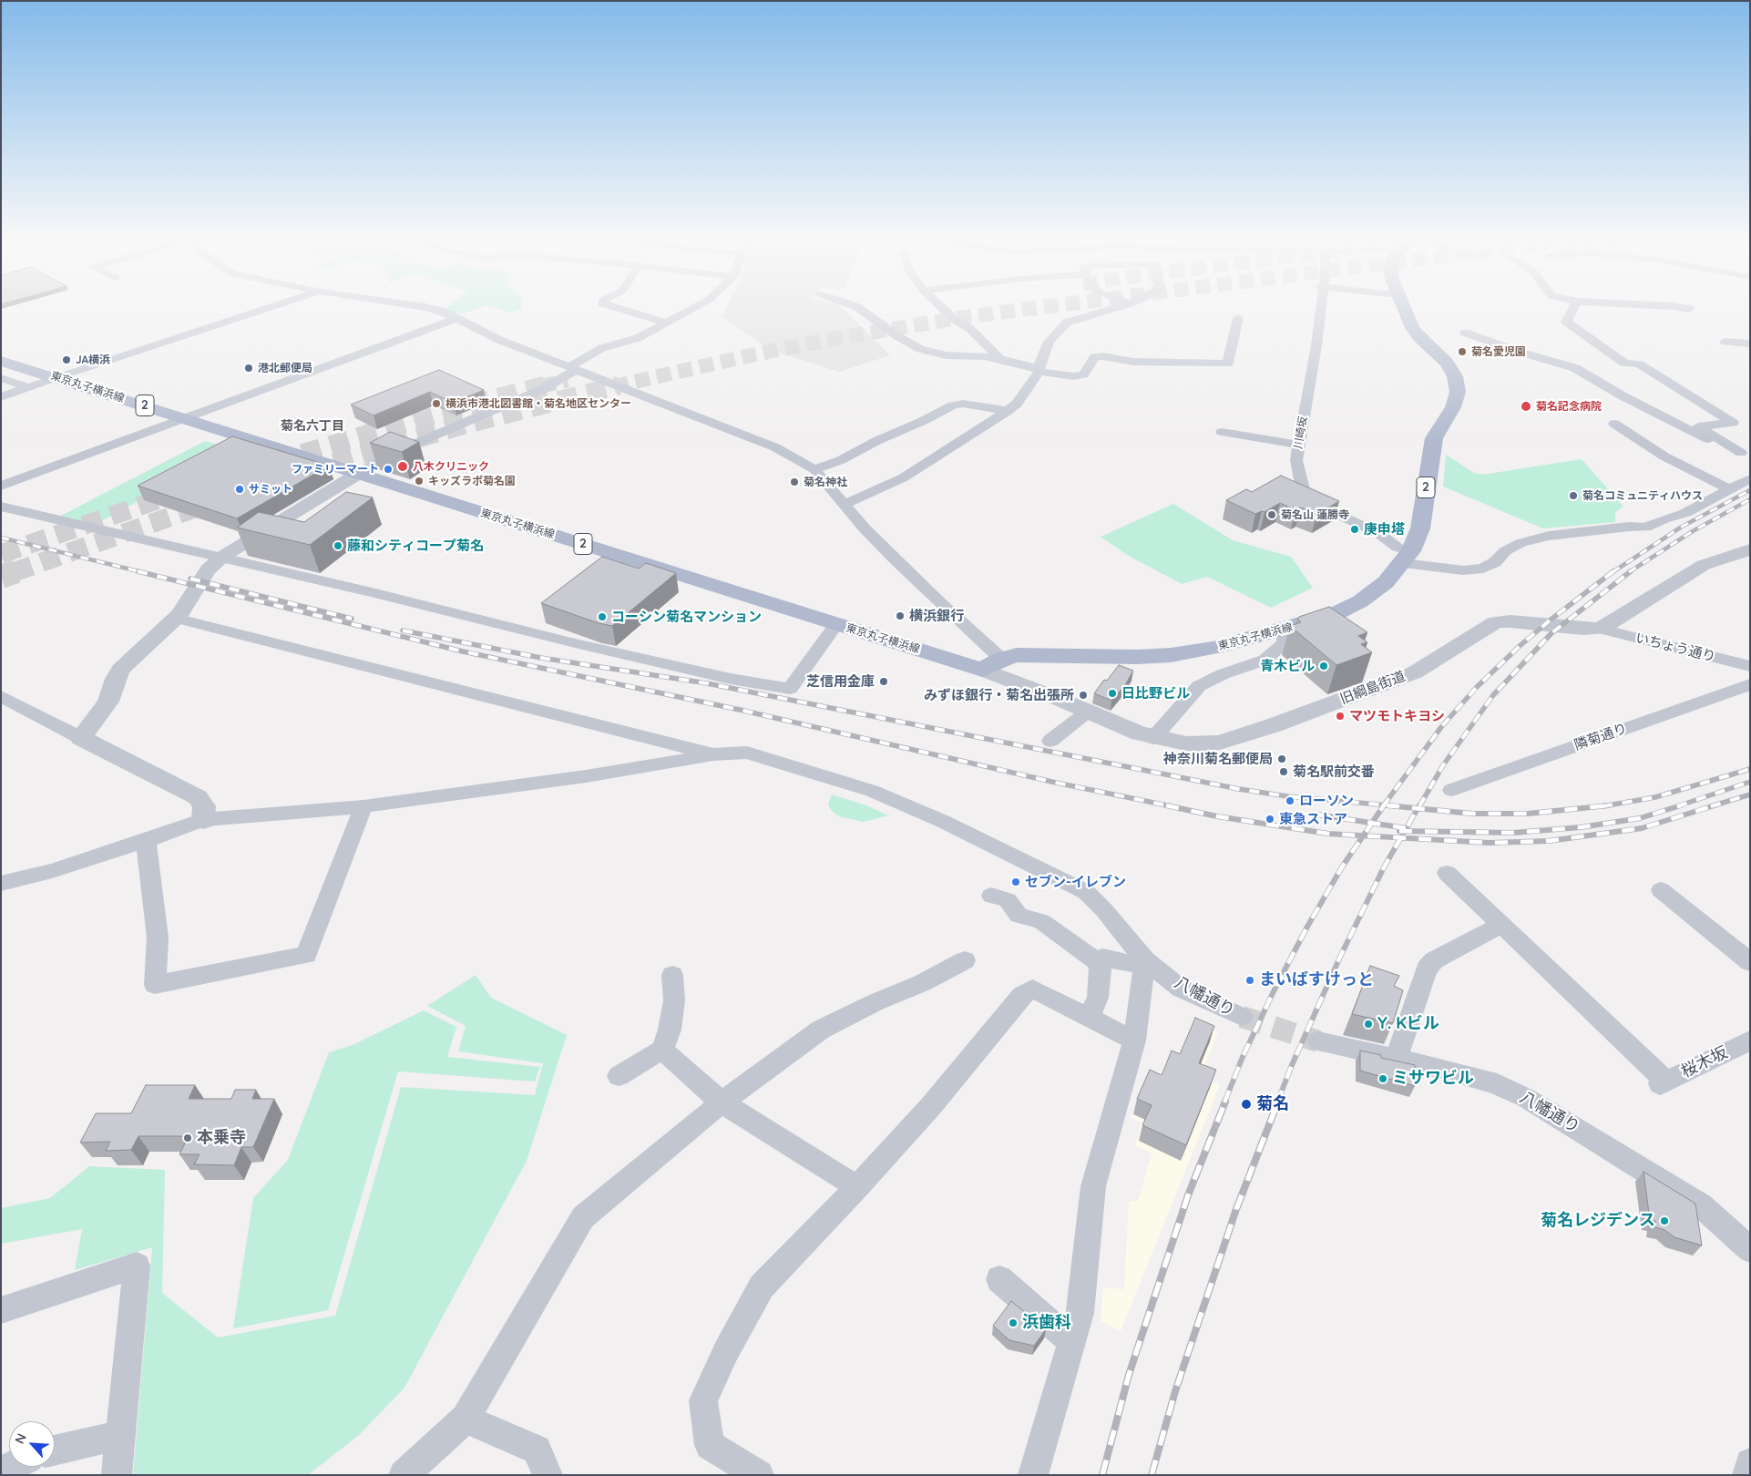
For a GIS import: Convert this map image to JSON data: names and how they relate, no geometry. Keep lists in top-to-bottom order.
{
  "streets": {
    "main road": ["東京丸子横浜線", "2"],
    "street": [
      "川崎坂",
      "いちょう通り",
      "旧綱島街道",
      "隣菊通り",
      "八幡通り",
      "桜木坂"
    ]
  },
  "crossings": [
    ["東京丸子横浜線", "川崎坂"],
    ["東京丸子横浜線", "旧綱島街道"],
    ["いちょう通り", "旧綱島街道"]
  ],
  "districts": ["菊名六丁目"],
  "places": [
    "菊名愛児園",
    "JA横浜",
    "港北郵便局",
    "横浜市港北図書館・菊名地区センター",
    "菊名記念病院",
    "八木クリニック",
    "ファミリーマート",
    "キッズラボ菊名園",
    "菊名神社",
    "サミット",
    "菊名コミュニティハウス",
    "菊名山 蓮勝寺",
    "庚申塔",
    "藤和シティコープ菊名",
    "横浜銀行",
    "コーシン菊名マンション",
    "青木ビル",
    "芝信用金庫",
    "日比野ビル",
    "みずほ銀行・菊名出張所",
    "マツモトキヨシ",
    "神奈川菊名郵便局",
    "菊名駅前交番",
    "ローソン",
    "東急ストア",
    "セブン-イレブン",
    "まいばすけっと",
    "Y. Kビル",
    "ミサワビル",
    "菊名",
    "本乗寺",
    "菊名レジデンス",
    "浜歯科"
  ],
  "north": "top left"
}
